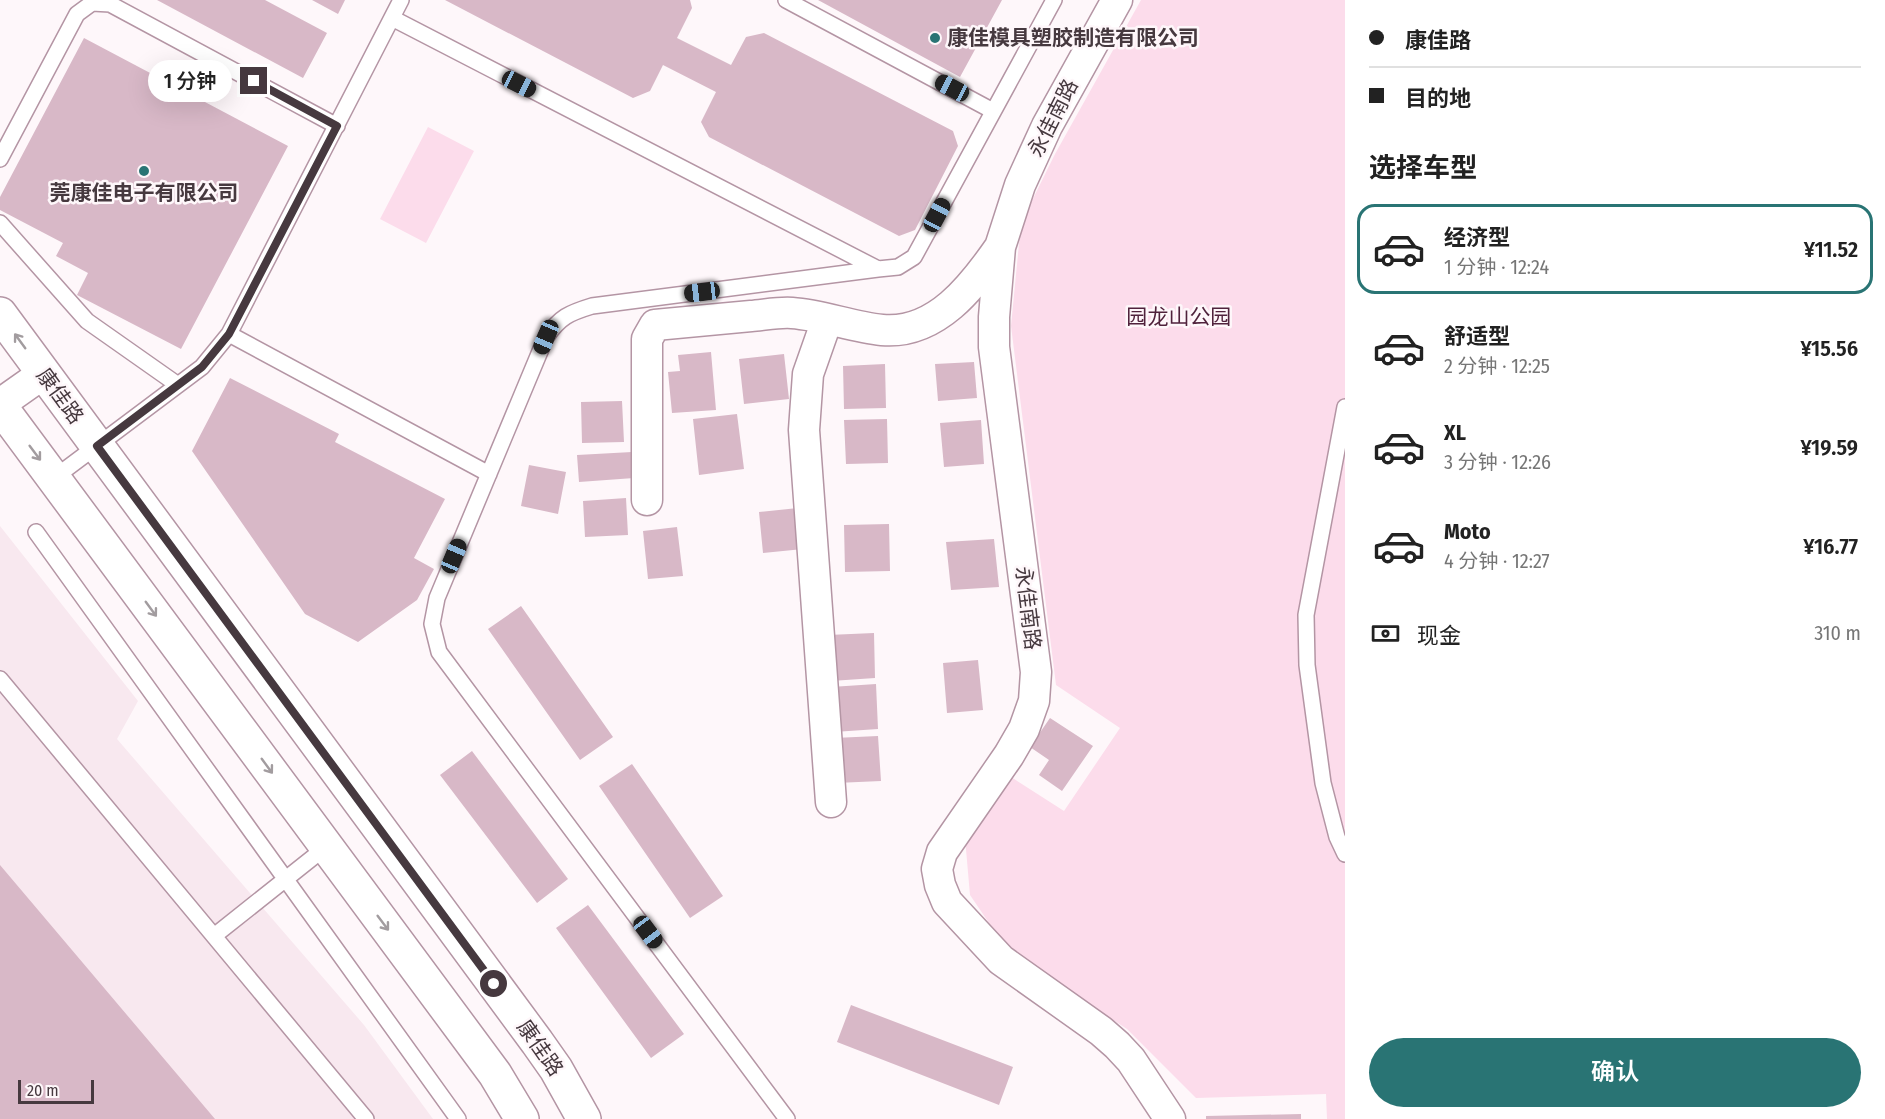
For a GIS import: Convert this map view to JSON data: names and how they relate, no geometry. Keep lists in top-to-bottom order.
{
  "streets": {
    "street": ["永佳南路", "康佳路"]
  },
  "parks": ["园龙山公园"],
  "places": ["康佳模具塑胶制造有限公司", "莞康佳电子有限公司"],
  "scale_bar": "20 m",
  "page": {
    "banner": ["康佳路", "目的地"],
    "bubble": "1 分钟",
    "heading": "选择车型",
    "list": [
      {
        "name": "经济型",
        "note": "1 分钟 · 12:24",
        "value": "¥11.52"
      },
      {
        "name": "舒适型",
        "note": "2 分钟 · 12:25",
        "value": "¥15.56"
      },
      {
        "name": "XL",
        "note": "3 分钟 · 12:26",
        "value": "¥19.59"
      },
      {
        "name": "Moto",
        "note": "4 分钟 · 12:27",
        "value": "¥16.77"
      }
    ],
    "pay": ["现金", "310 m"],
    "buttons": "确认",
    "scale": "20 m"
  }
}
